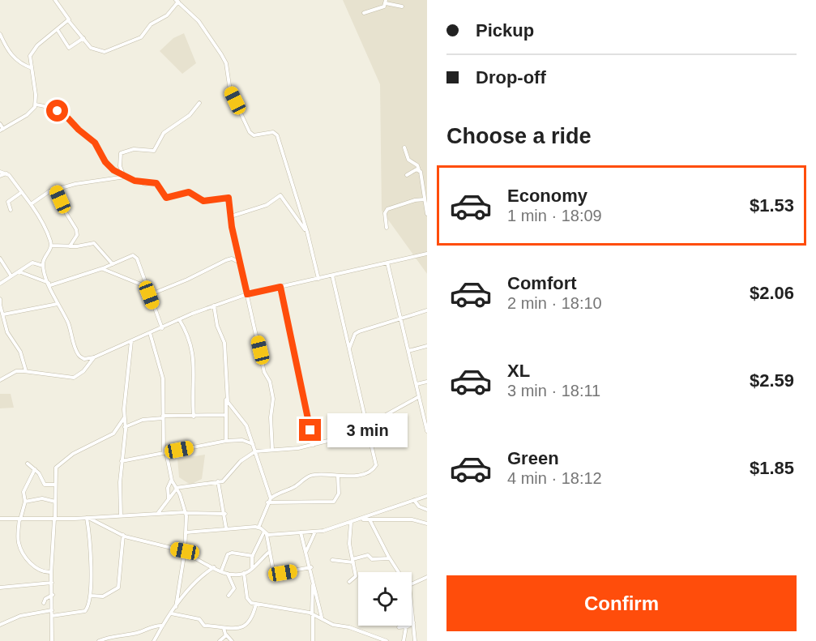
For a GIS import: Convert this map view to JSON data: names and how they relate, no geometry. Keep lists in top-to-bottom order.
{
  "page": {
    "banner": ["Pickup", "Drop-off"],
    "heading": "Choose a ride",
    "list": [
      {
        "name": "Economy",
        "note": "1 min · 18:09",
        "value": "$1.53"
      },
      {
        "name": "Comfort",
        "note": "2 min · 18:10",
        "value": "$2.06"
      },
      {
        "name": "XL",
        "note": "3 min · 18:11",
        "value": "$2.59"
      },
      {
        "name": "Green",
        "note": "4 min · 18:12",
        "value": "$1.85"
      }
    ],
    "bubble": "3 min",
    "buttons": "Confirm"
  }
}
